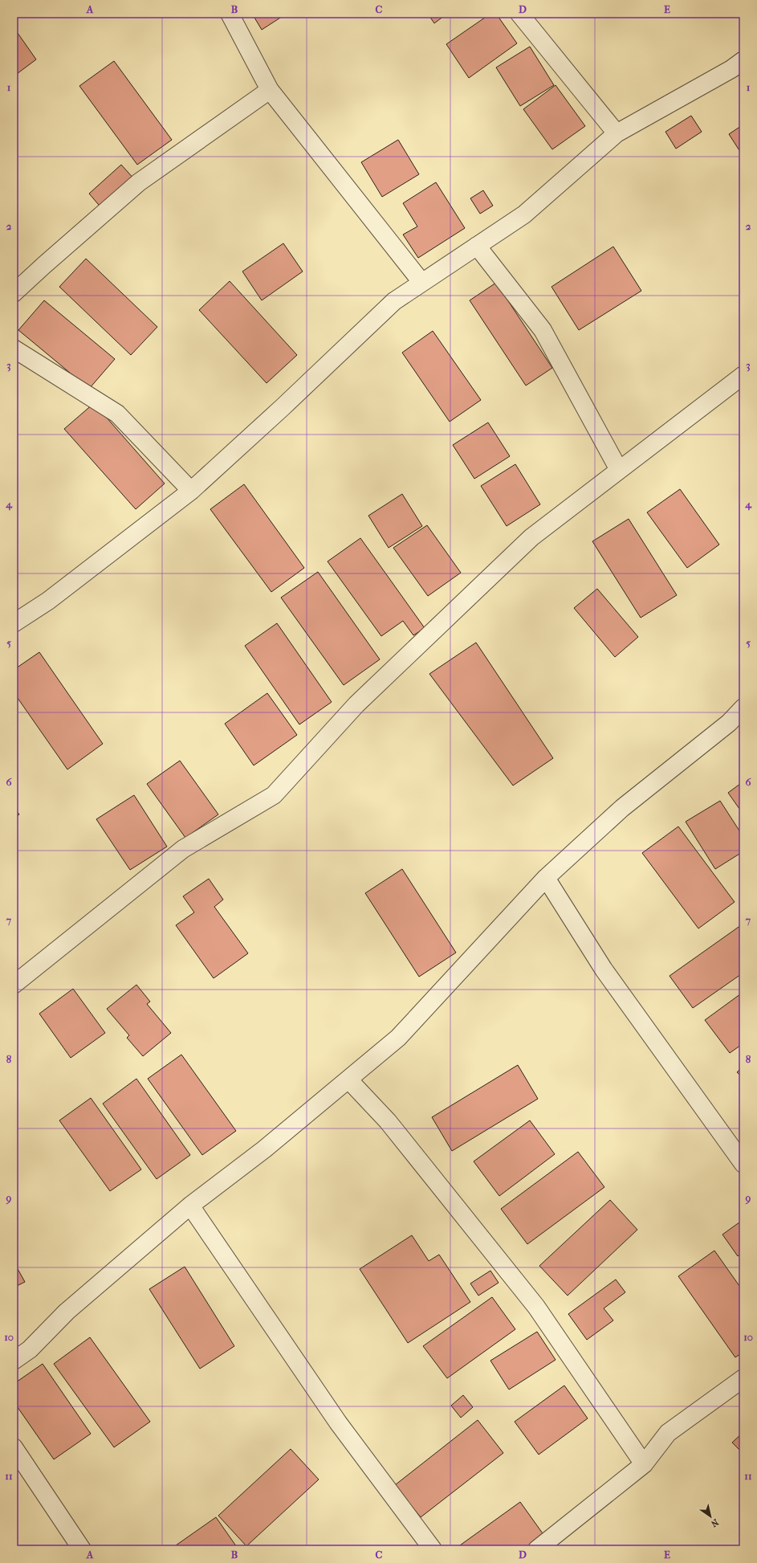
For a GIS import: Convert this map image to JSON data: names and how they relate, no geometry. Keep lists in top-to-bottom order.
{
  "north": "bottom right",
  "grid": {
    "columns": [
      "A",
      "B",
      "C",
      "D",
      "E"
    ],
    "rows": [
      "1",
      "2",
      "3",
      "4",
      "5",
      "6",
      "7",
      "8",
      "9",
      "10",
      "11"
    ]
  }
}
